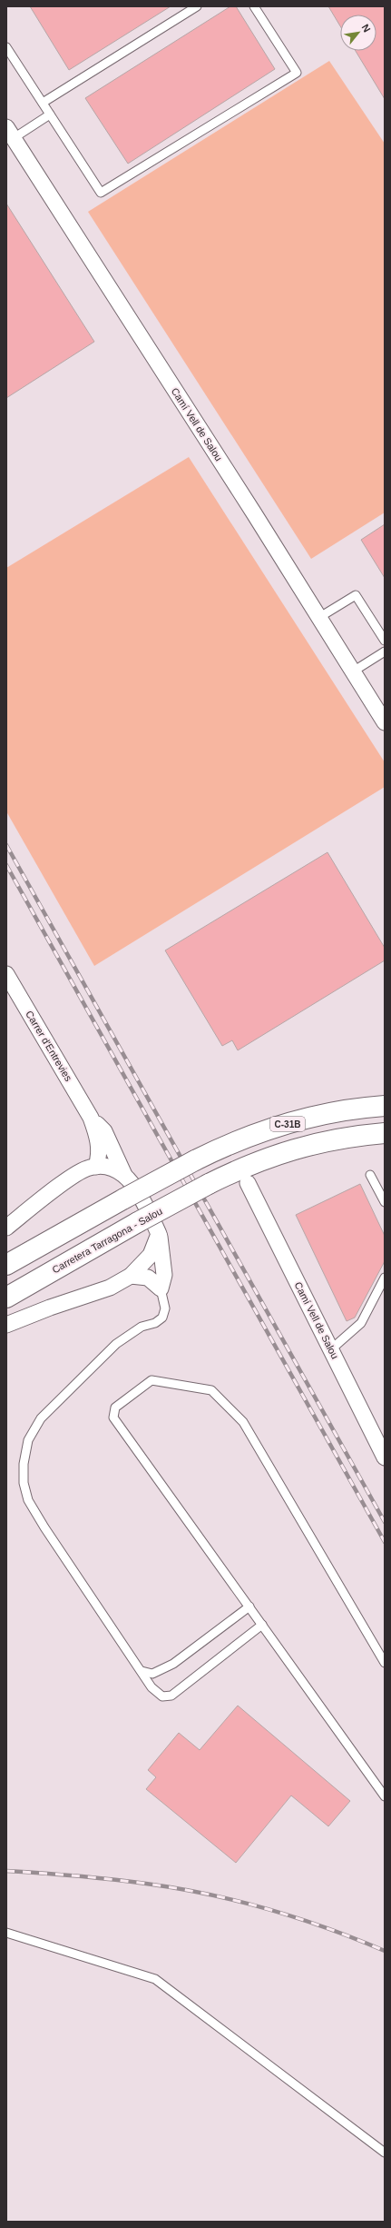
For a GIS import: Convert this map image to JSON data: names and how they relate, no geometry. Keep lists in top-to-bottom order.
{
  "streets": {
    "highway": ["C-31B", "Carretera Tarragona - Salou"],
    "street": ["Camí Vell de Salou", "Carrer d'Entrevies"]
  },
  "north": "top right"
}
